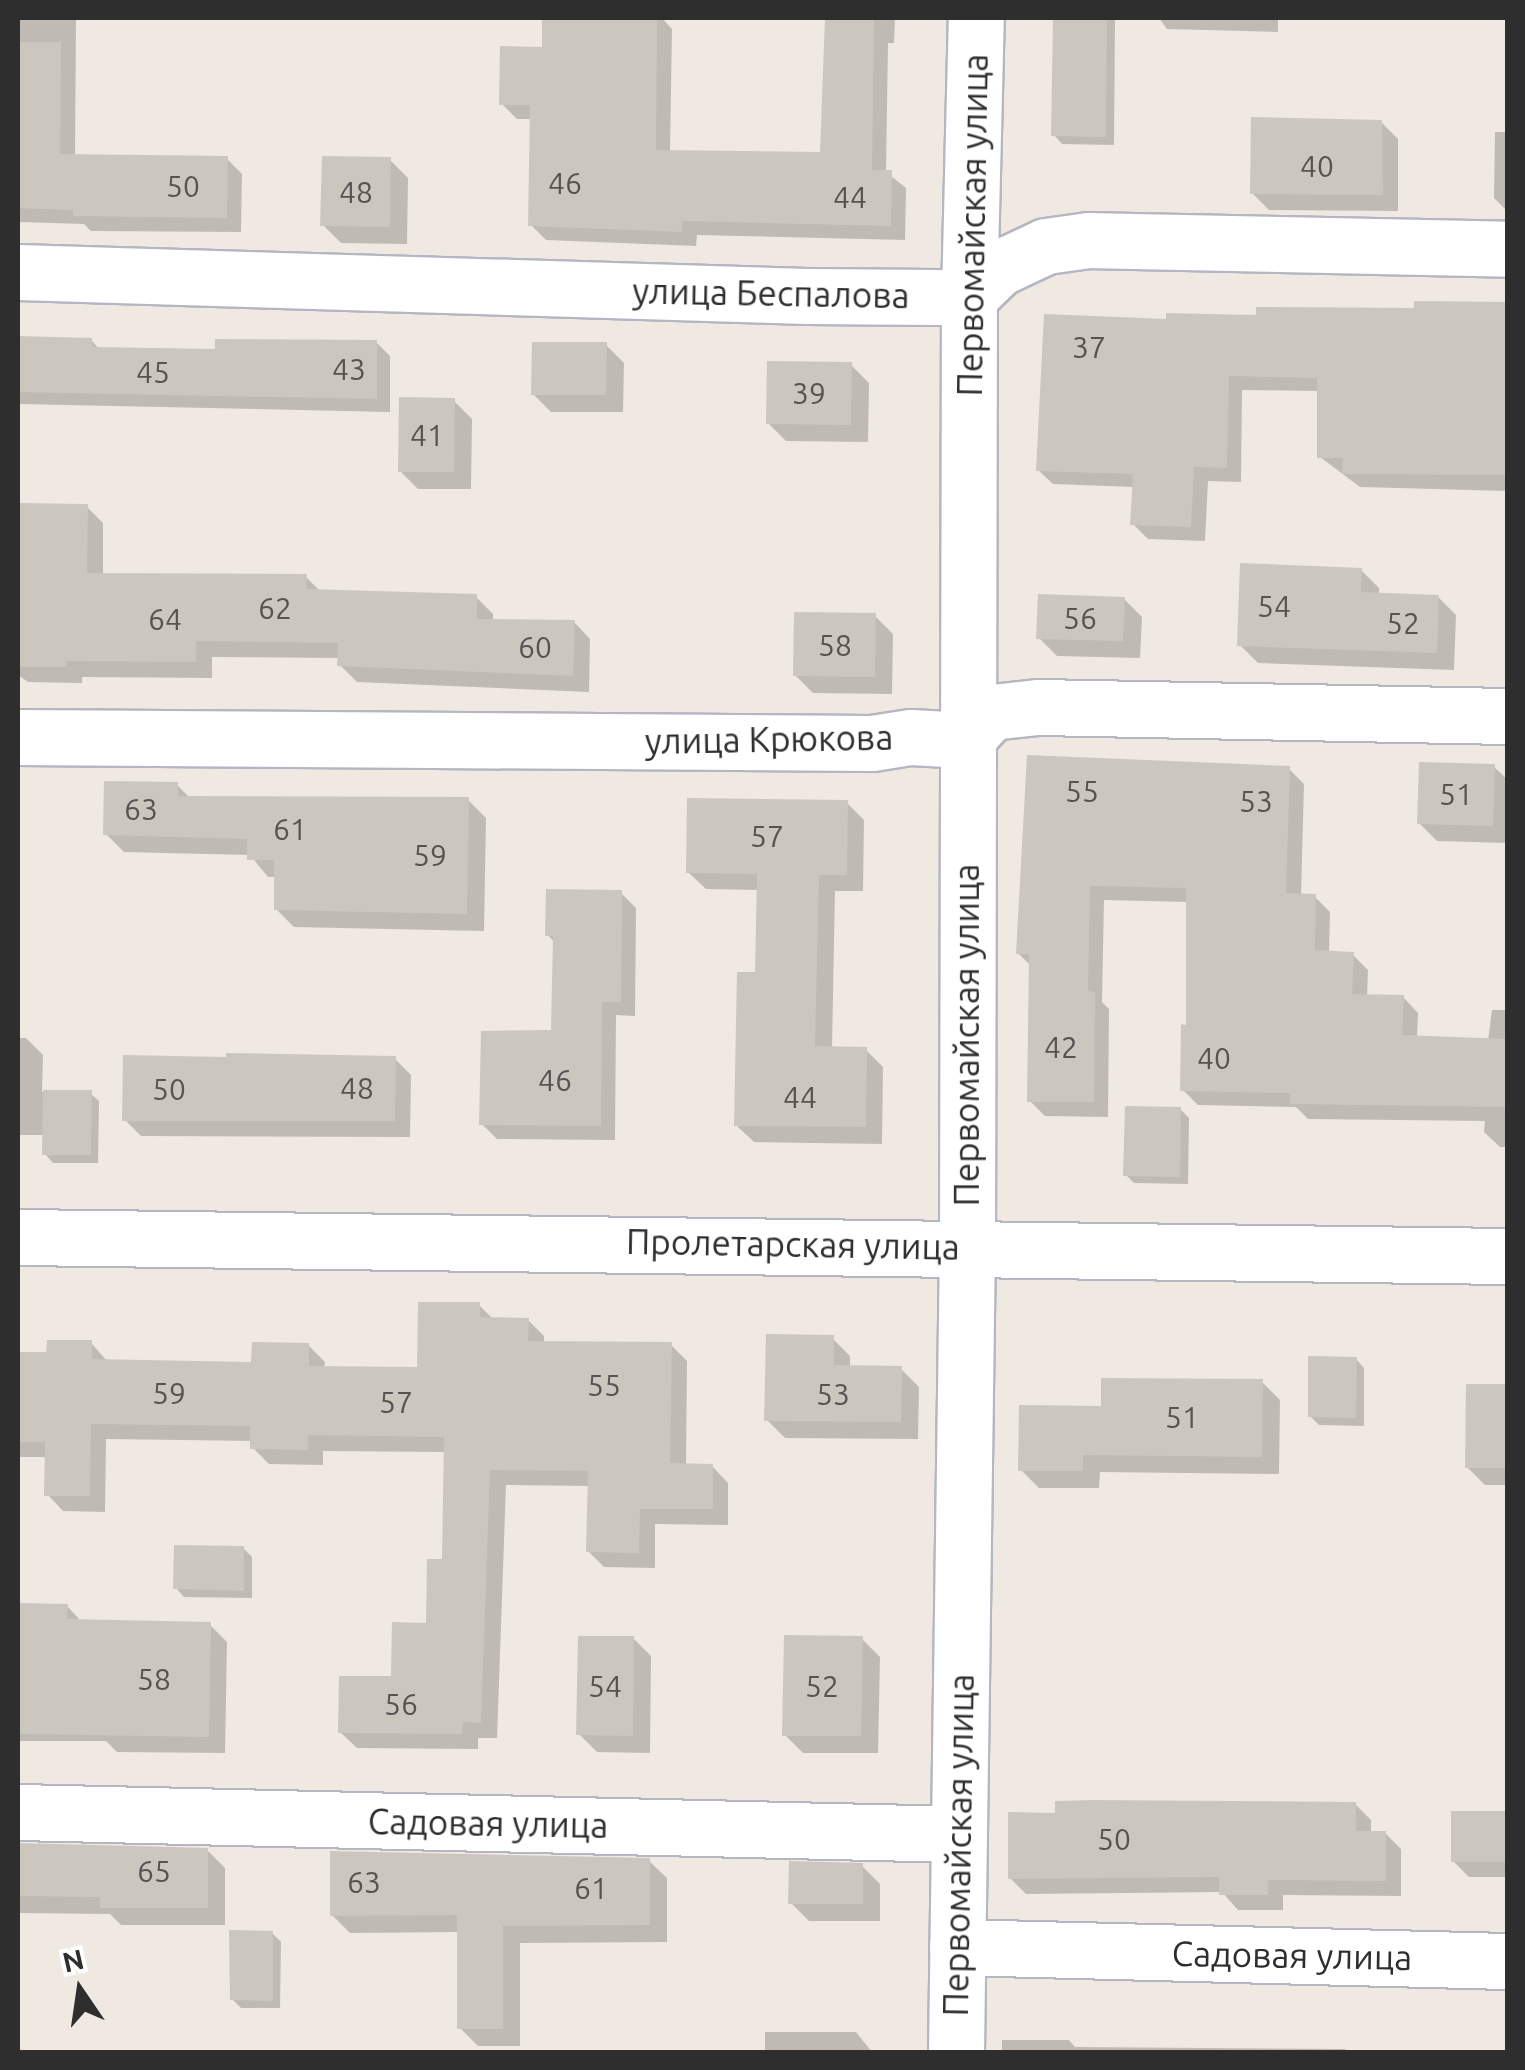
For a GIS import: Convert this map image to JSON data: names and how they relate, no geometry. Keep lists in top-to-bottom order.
{
  "streets": {
    "street": [
      "Первомайская улица",
      "улица Беспалова",
      "улица Крюкова",
      "Пролетарская улица",
      "Садовая улица"
    ]
  },
  "crossings": [
    ["Первомайская улица", "улица Беспалова"],
    ["Первомайская улица", "улица Крюкова"],
    ["Первомайская улица", "Пролетарская улица"],
    ["Первомайская улица", "Садовая улица"]
  ],
  "house_numbers": [
    "40",
    "46",
    "50",
    "48",
    "44",
    "37",
    "43",
    "45",
    "39",
    "41",
    "54",
    "62",
    "56",
    "64",
    "52",
    "58",
    "60",
    "55",
    "51",
    "53",
    "63",
    "61",
    "57",
    "59",
    "42",
    "40",
    "46",
    "48",
    "50",
    "44",
    "55",
    "59",
    "53",
    "57",
    "51",
    "58",
    "54",
    "52",
    "56",
    "50",
    "65",
    "63",
    "61"
  ],
  "north": "top"
}
